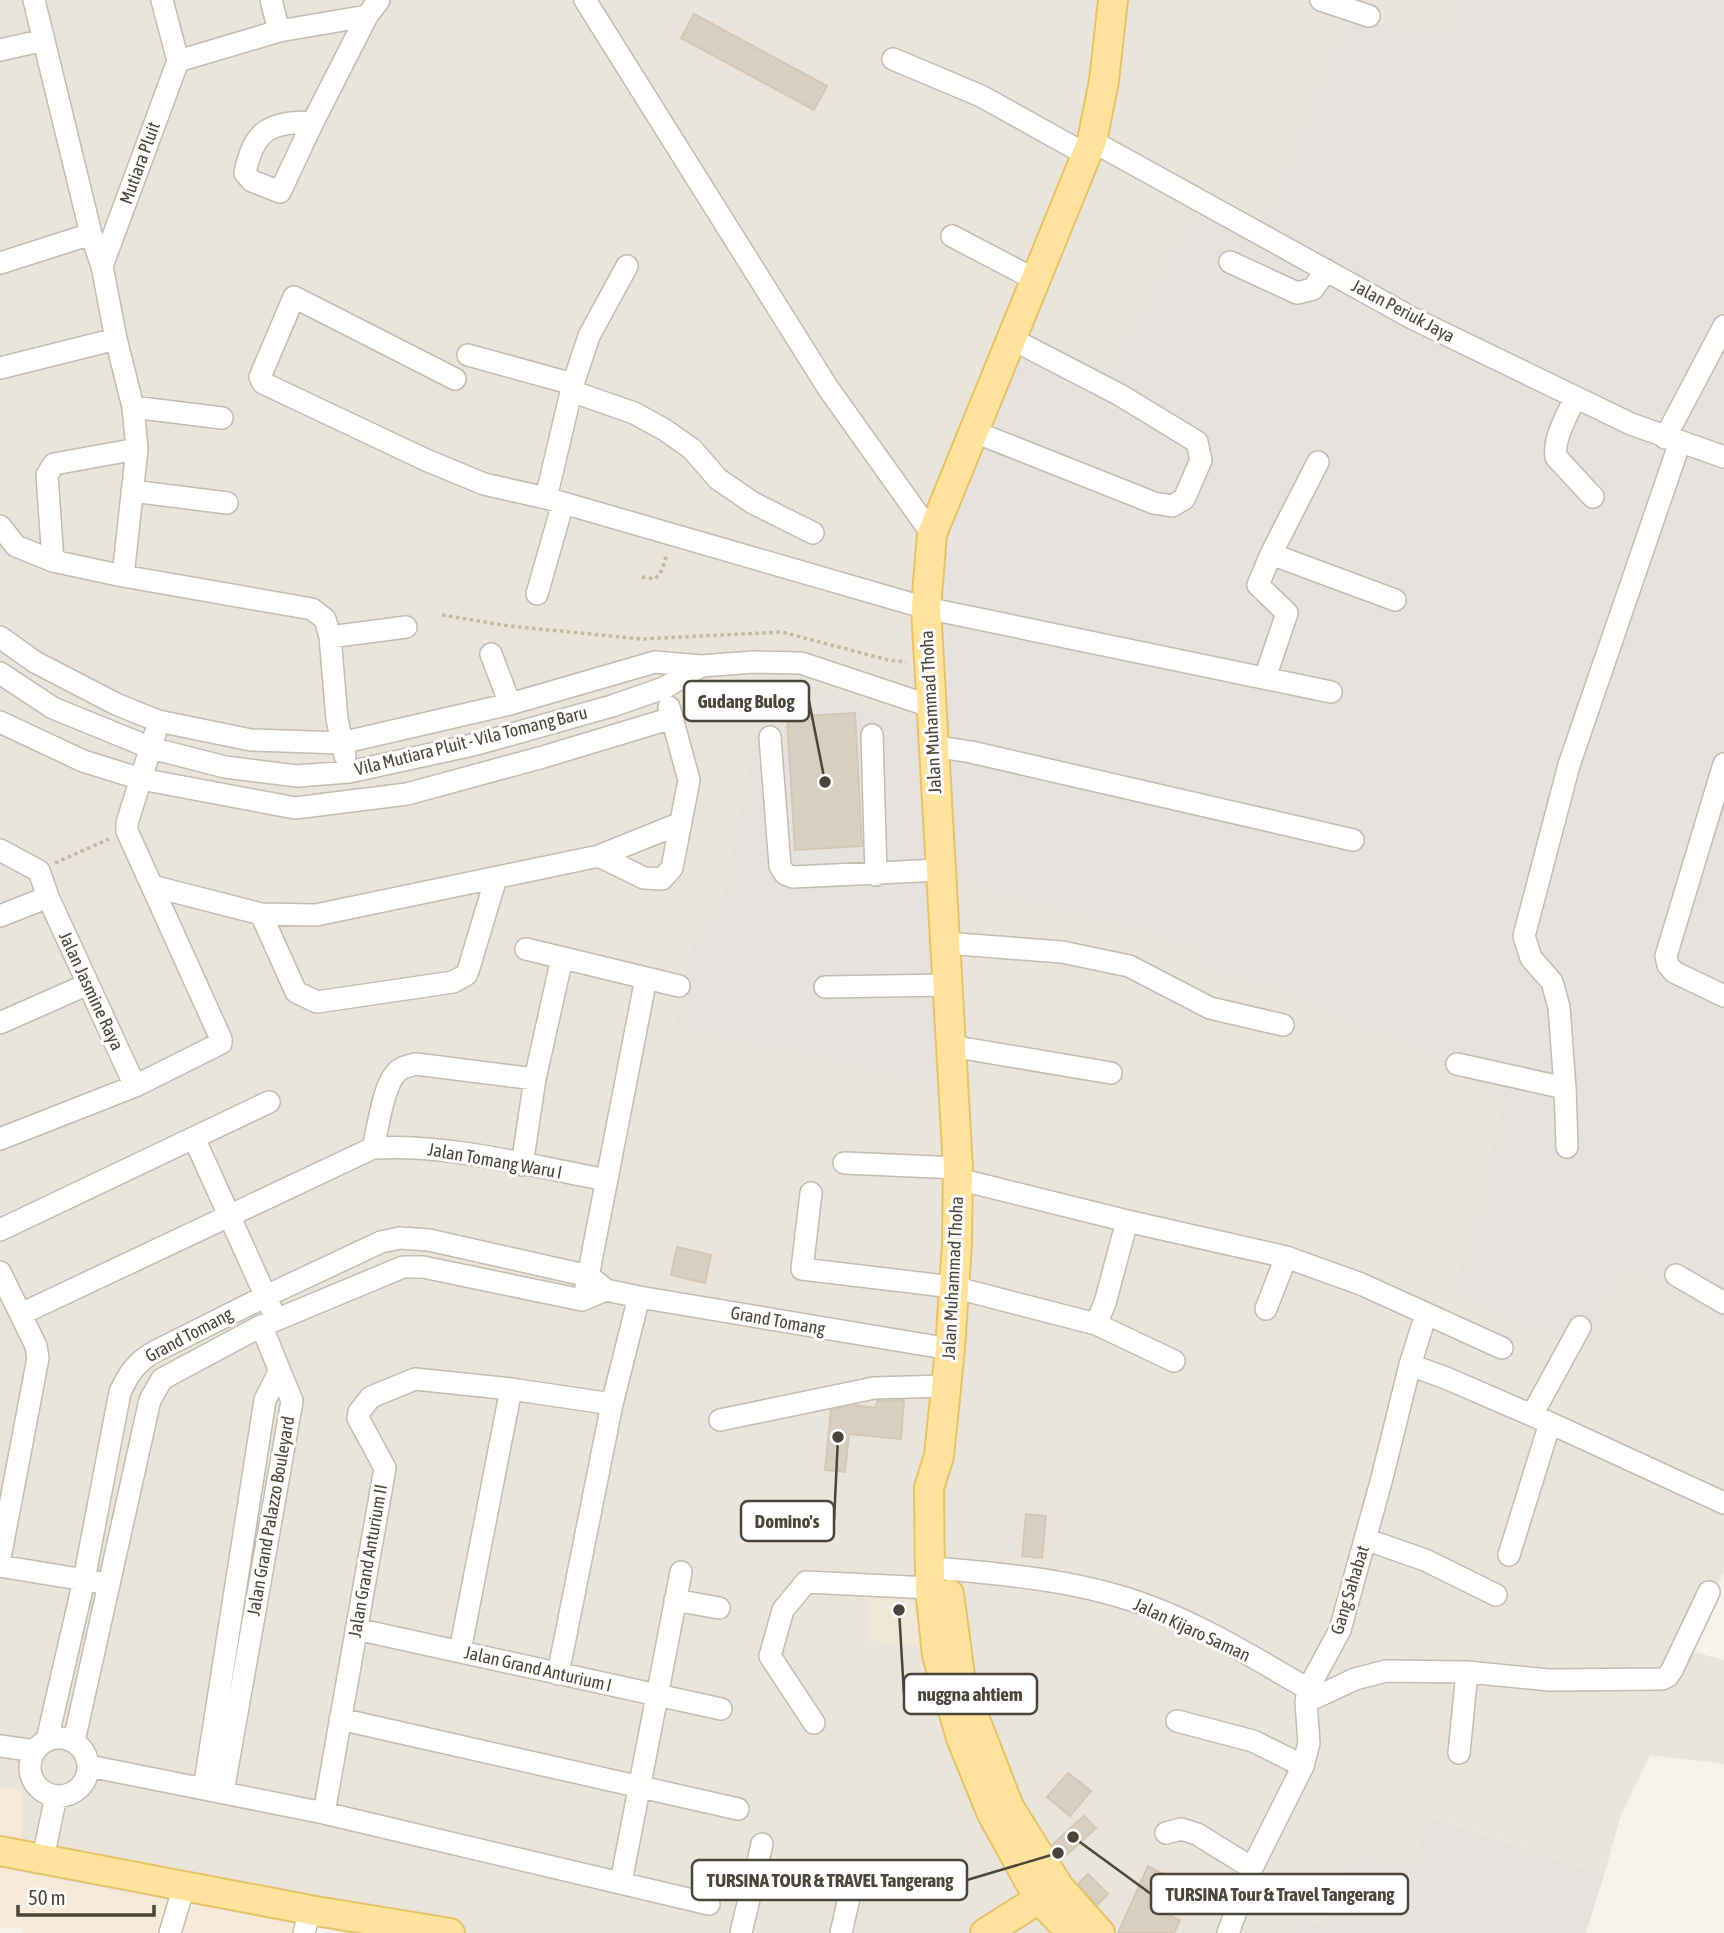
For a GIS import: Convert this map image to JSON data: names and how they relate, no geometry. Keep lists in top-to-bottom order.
{
  "streets": {
    "main road": ["Jalan Muhammad Thoha"],
    "street": [
      "Mutiara Pluit",
      "Jalan Periuk Jaya",
      "Vila Mutiara Pluit - Vila Tomang Baru",
      "Jalan Jasmine Raya",
      "Jalan Tomang Waru I",
      "Grand Tomang",
      "Jalan Grand Palazzo Bouleyard",
      "Jalan Grand Anturium II",
      "Gang Sahabat",
      "Jalan Kijaro Saman",
      "Jalan Grand Anturium I"
    ]
  },
  "crossings": [
    ["Jalan Periuk Jaya", "Jalan Muhammad Thoha"],
    ["Jalan Muhammad Thoha", "Vila Mutiara Pluit - Vila Tomang Baru"],
    ["Jalan Muhammad Thoha", "Grand Tomang"],
    ["Jalan Muhammad Thoha", "Jalan Kijaro Saman"],
    ["Jalan Tomang Waru I", "Jalan Grand Palazzo Bouleyard"],
    ["Grand Tomang", "Jalan Grand Palazzo Bouleyard"],
    ["Jalan Grand Anturium II", "Jalan Grand Anturium I"],
    ["Gang Sahabat", "Jalan Kijaro Saman"]
  ],
  "places": [
    "Gudang Bulog",
    "Domino's",
    "nuggna ahtiem",
    "TURSINA Tour & Travel Tangerang",
    "TURSINA TOUR & TRAVEL Tangerang"
  ],
  "scale_bar": "50 m"
}
